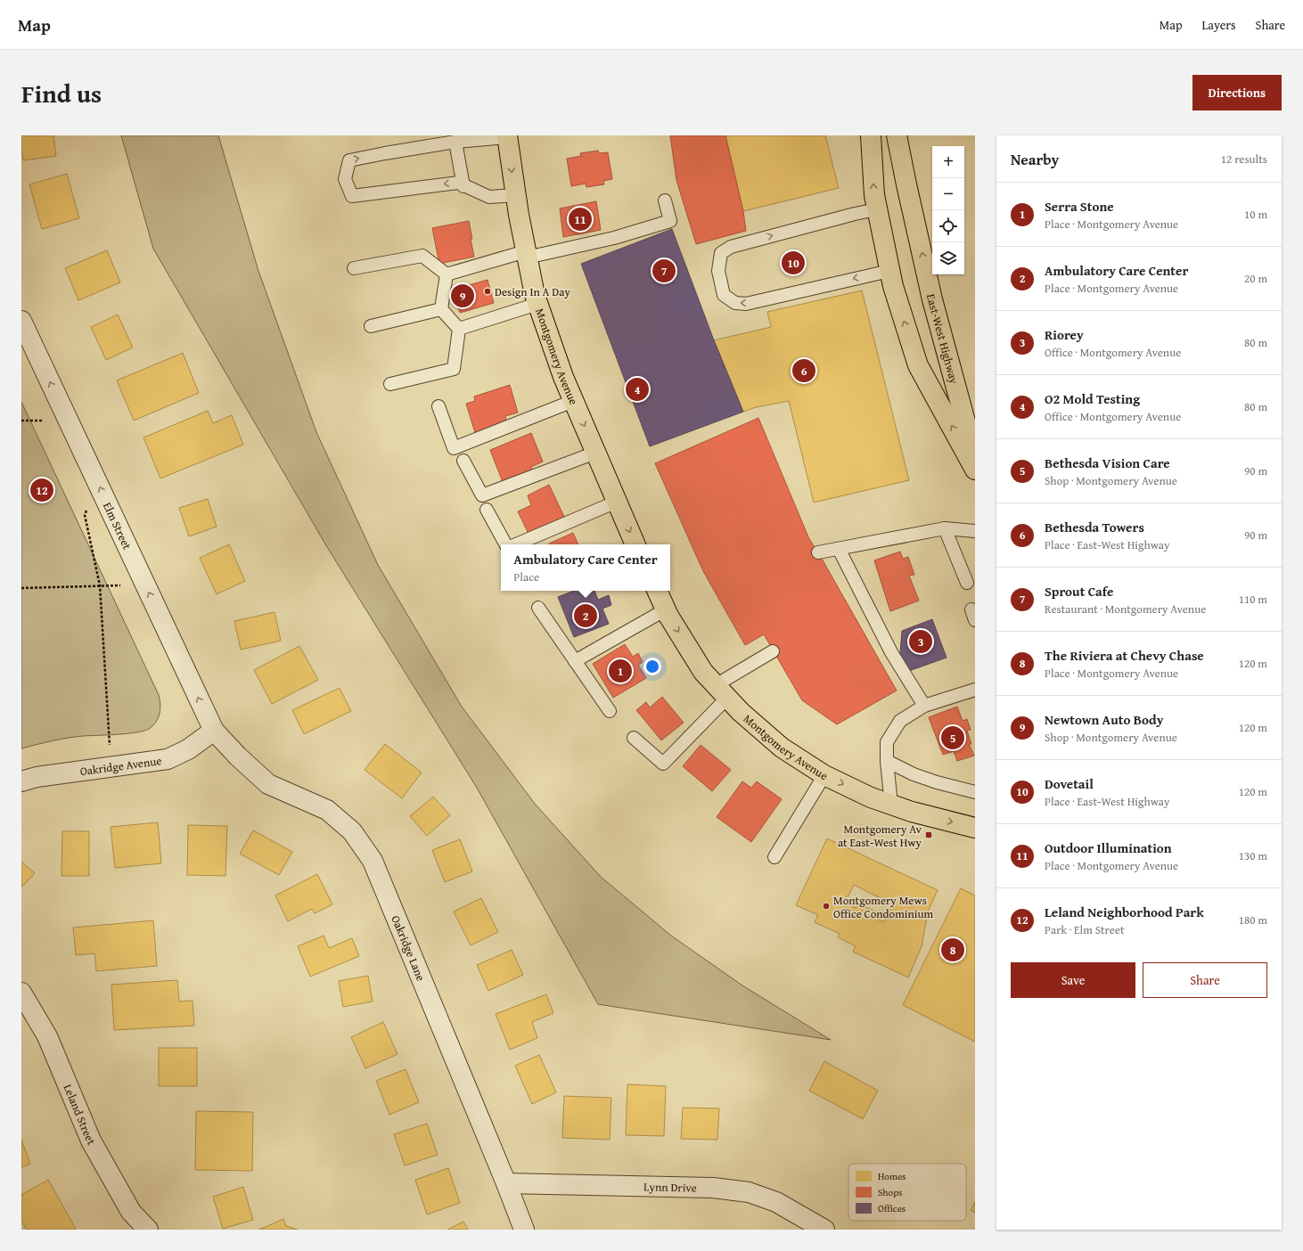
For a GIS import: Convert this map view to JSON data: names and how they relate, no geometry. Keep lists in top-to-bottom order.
{
  "streets": {
    "main road": ["East-West Highway", "Montgomery Avenue"],
    "street": [
      "Elm Street",
      "Oakridge Avenue",
      "Oakridge Lane",
      "Leland Street",
      "Lynn Drive"
    ]
  },
  "crossings": [
    ["Elm Street", "Oakridge Avenue"],
    ["Elm Street", "Oakridge Lane"],
    ["Oakridge Avenue", "Oakridge Lane"],
    ["Oakridge Lane", "Lynn Drive"]
  ],
  "one_way": ["Montgomery Avenue", "Elm Street"],
  "places": {
    "other": ["Design In A Day", "Montgomery Mews Office Condominium"],
    "transit": ["Montgomery Av at East-West Hwy"]
  },
  "legend": ["Homes", "Shops", "Offices"],
  "page": {
    "header": "Map",
    "nav": ["Map", "Layers", "Share"],
    "title": "Find us",
    "buttons": [
      "Directions",
      ["Save", "Share"]
    ],
    "heading": ["Nearby", "12 results"],
    "map_buttons": ["+", "−"],
    "list": [
      {
        "mark": "1",
        "name": "Serra Stone",
        "note": "Place · Montgomery Avenue",
        "value": "10 m"
      },
      {
        "mark": "2",
        "name": "Ambulatory Care Center",
        "note": "Place · Montgomery Avenue",
        "value": "20 m"
      },
      {
        "mark": "3",
        "name": "Riorey",
        "note": "Office · Montgomery Avenue",
        "value": "80 m"
      },
      {
        "mark": "4",
        "name": "O2 Mold Testing",
        "note": "Office · Montgomery Avenue",
        "value": "80 m"
      },
      {
        "mark": "5",
        "name": "Bethesda Vision Care",
        "note": "Shop · Montgomery Avenue",
        "value": "90 m"
      },
      {
        "mark": "6",
        "name": "Bethesda Towers",
        "note": "Place · East-West Highway",
        "value": "90 m"
      },
      {
        "mark": "7",
        "name": "Sprout Cafe",
        "note": "Restaurant · Montgomery Avenue",
        "value": "110 m"
      },
      {
        "mark": "8",
        "name": "The Riviera at Chevy Chase",
        "note": "Place · Montgomery Avenue",
        "value": "120 m"
      },
      {
        "mark": "9",
        "name": "Newtown Auto Body",
        "note": "Shop · Montgomery Avenue",
        "value": "120 m"
      },
      {
        "mark": "10",
        "name": "Dovetail",
        "note": "Place · East-West Highway",
        "value": "120 m"
      },
      {
        "mark": "11",
        "name": "Outdoor Illumination",
        "note": "Place · Montgomery Avenue",
        "value": "130 m"
      },
      {
        "mark": "12",
        "name": "Leland Neighborhood Park",
        "note": "Park · Elm Street",
        "value": "180 m"
      }
    ],
    "pins": [
      "11",
      "10",
      "7",
      "9",
      "6",
      "4",
      "12",
      "2",
      "3",
      "1",
      "5",
      "8"
    ],
    "popup": ["Ambulatory Care Center", "Place"]
  }
}
